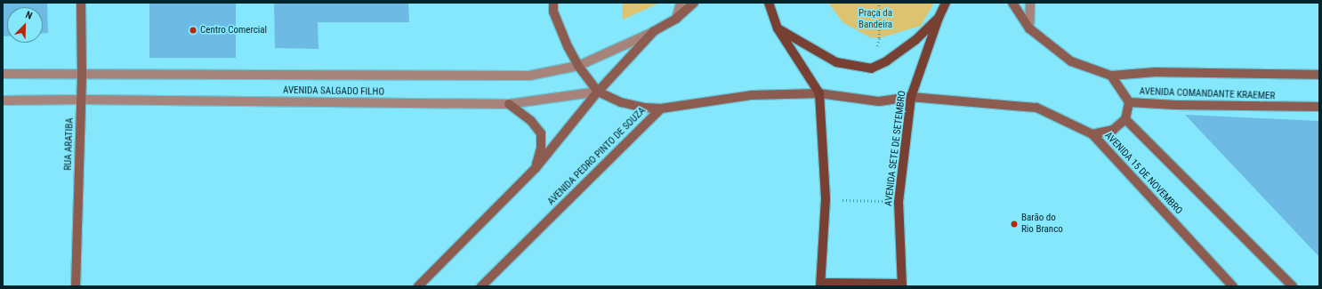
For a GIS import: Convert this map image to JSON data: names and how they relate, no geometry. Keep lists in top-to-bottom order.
{
  "streets": {
    "main road": [
      "AVENIDA COMANDANTE KRAEMER",
      "RUA ARATIBA",
      "AVENIDA SETE DE SETEMBRO",
      "AVENIDA PEDRO PINTO DE SOUZA",
      "AVENIDA 15 DE NOVEMBRO"
    ],
    "street": ["AVENIDA SALGADO FILHO"]
  },
  "crossings": [
    ["AVENIDA SALGADO FILHO", "RUA ARATIBA"],
    ["AVENIDA SETE DE SETEMBRO", "AVENIDA PEDRO PINTO DE SOUZA"],
    ["AVENIDA SETE DE SETEMBRO", "AVENIDA 15 DE NOVEMBRO"],
    ["AVENIDA PEDRO PINTO DE SOUZA", "AVENIDA 15 DE NOVEMBRO"]
  ],
  "parks": ["Praça da Bandeira"],
  "places": ["Centro Comercial", "Barão do Rio Branco"],
  "north": "top right"
}
